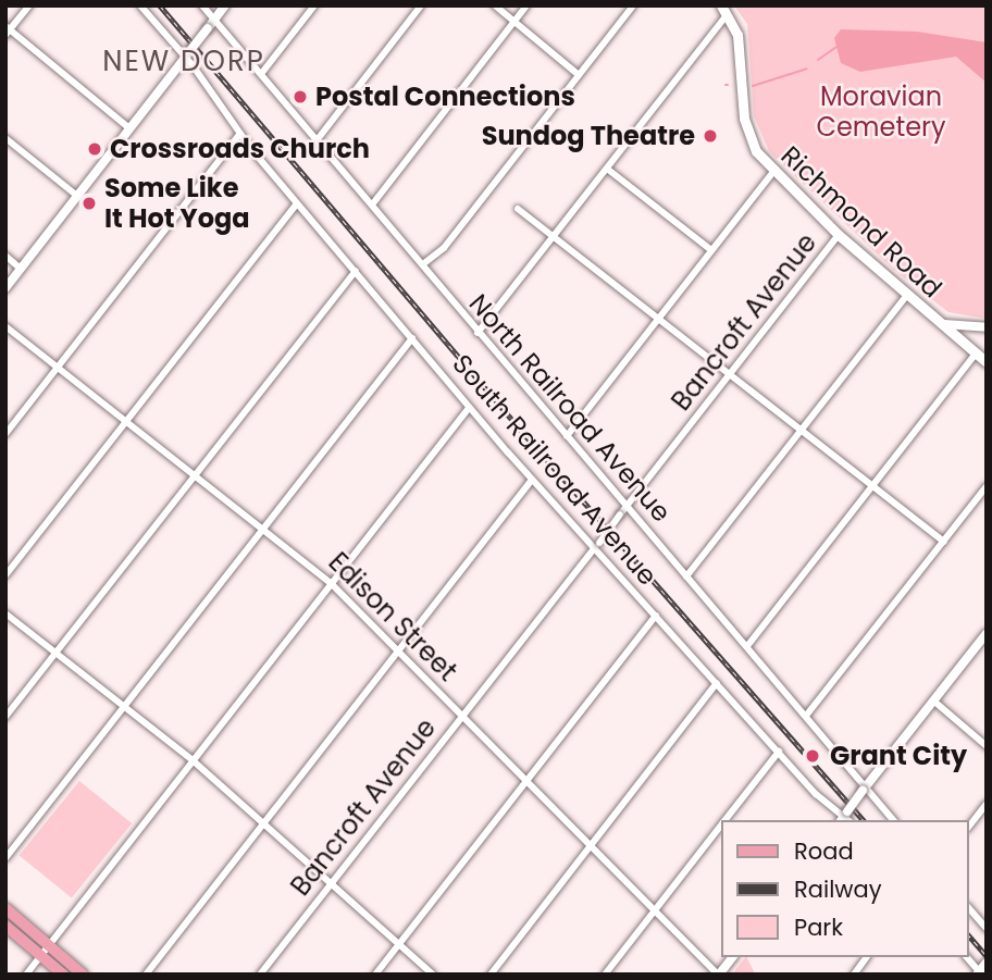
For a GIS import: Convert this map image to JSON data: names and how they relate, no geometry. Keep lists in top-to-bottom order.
{
  "streets": {
    "main road": ["Richmond Road"],
    "street": [
      "Bancroft Avenue",
      "North Railroad Avenue",
      "South Railroad Avenue",
      "Edison Street"
    ]
  },
  "crossings": [
    ["Richmond Road", "Bancroft Avenue"],
    ["Bancroft Avenue", "North Railroad Avenue"],
    ["Bancroft Avenue", "South Railroad Avenue"],
    ["Bancroft Avenue", "Edison Street"]
  ],
  "districts": ["NEW DORP"],
  "parks": ["Moravian Cemetery"],
  "places": [
    "Postal Connections",
    "Sundog Theatre",
    "Crossroads Church",
    "Some Like It Hot Yoga",
    "Grant City"
  ],
  "legend": ["Road", "Railway", "Park"]
}
